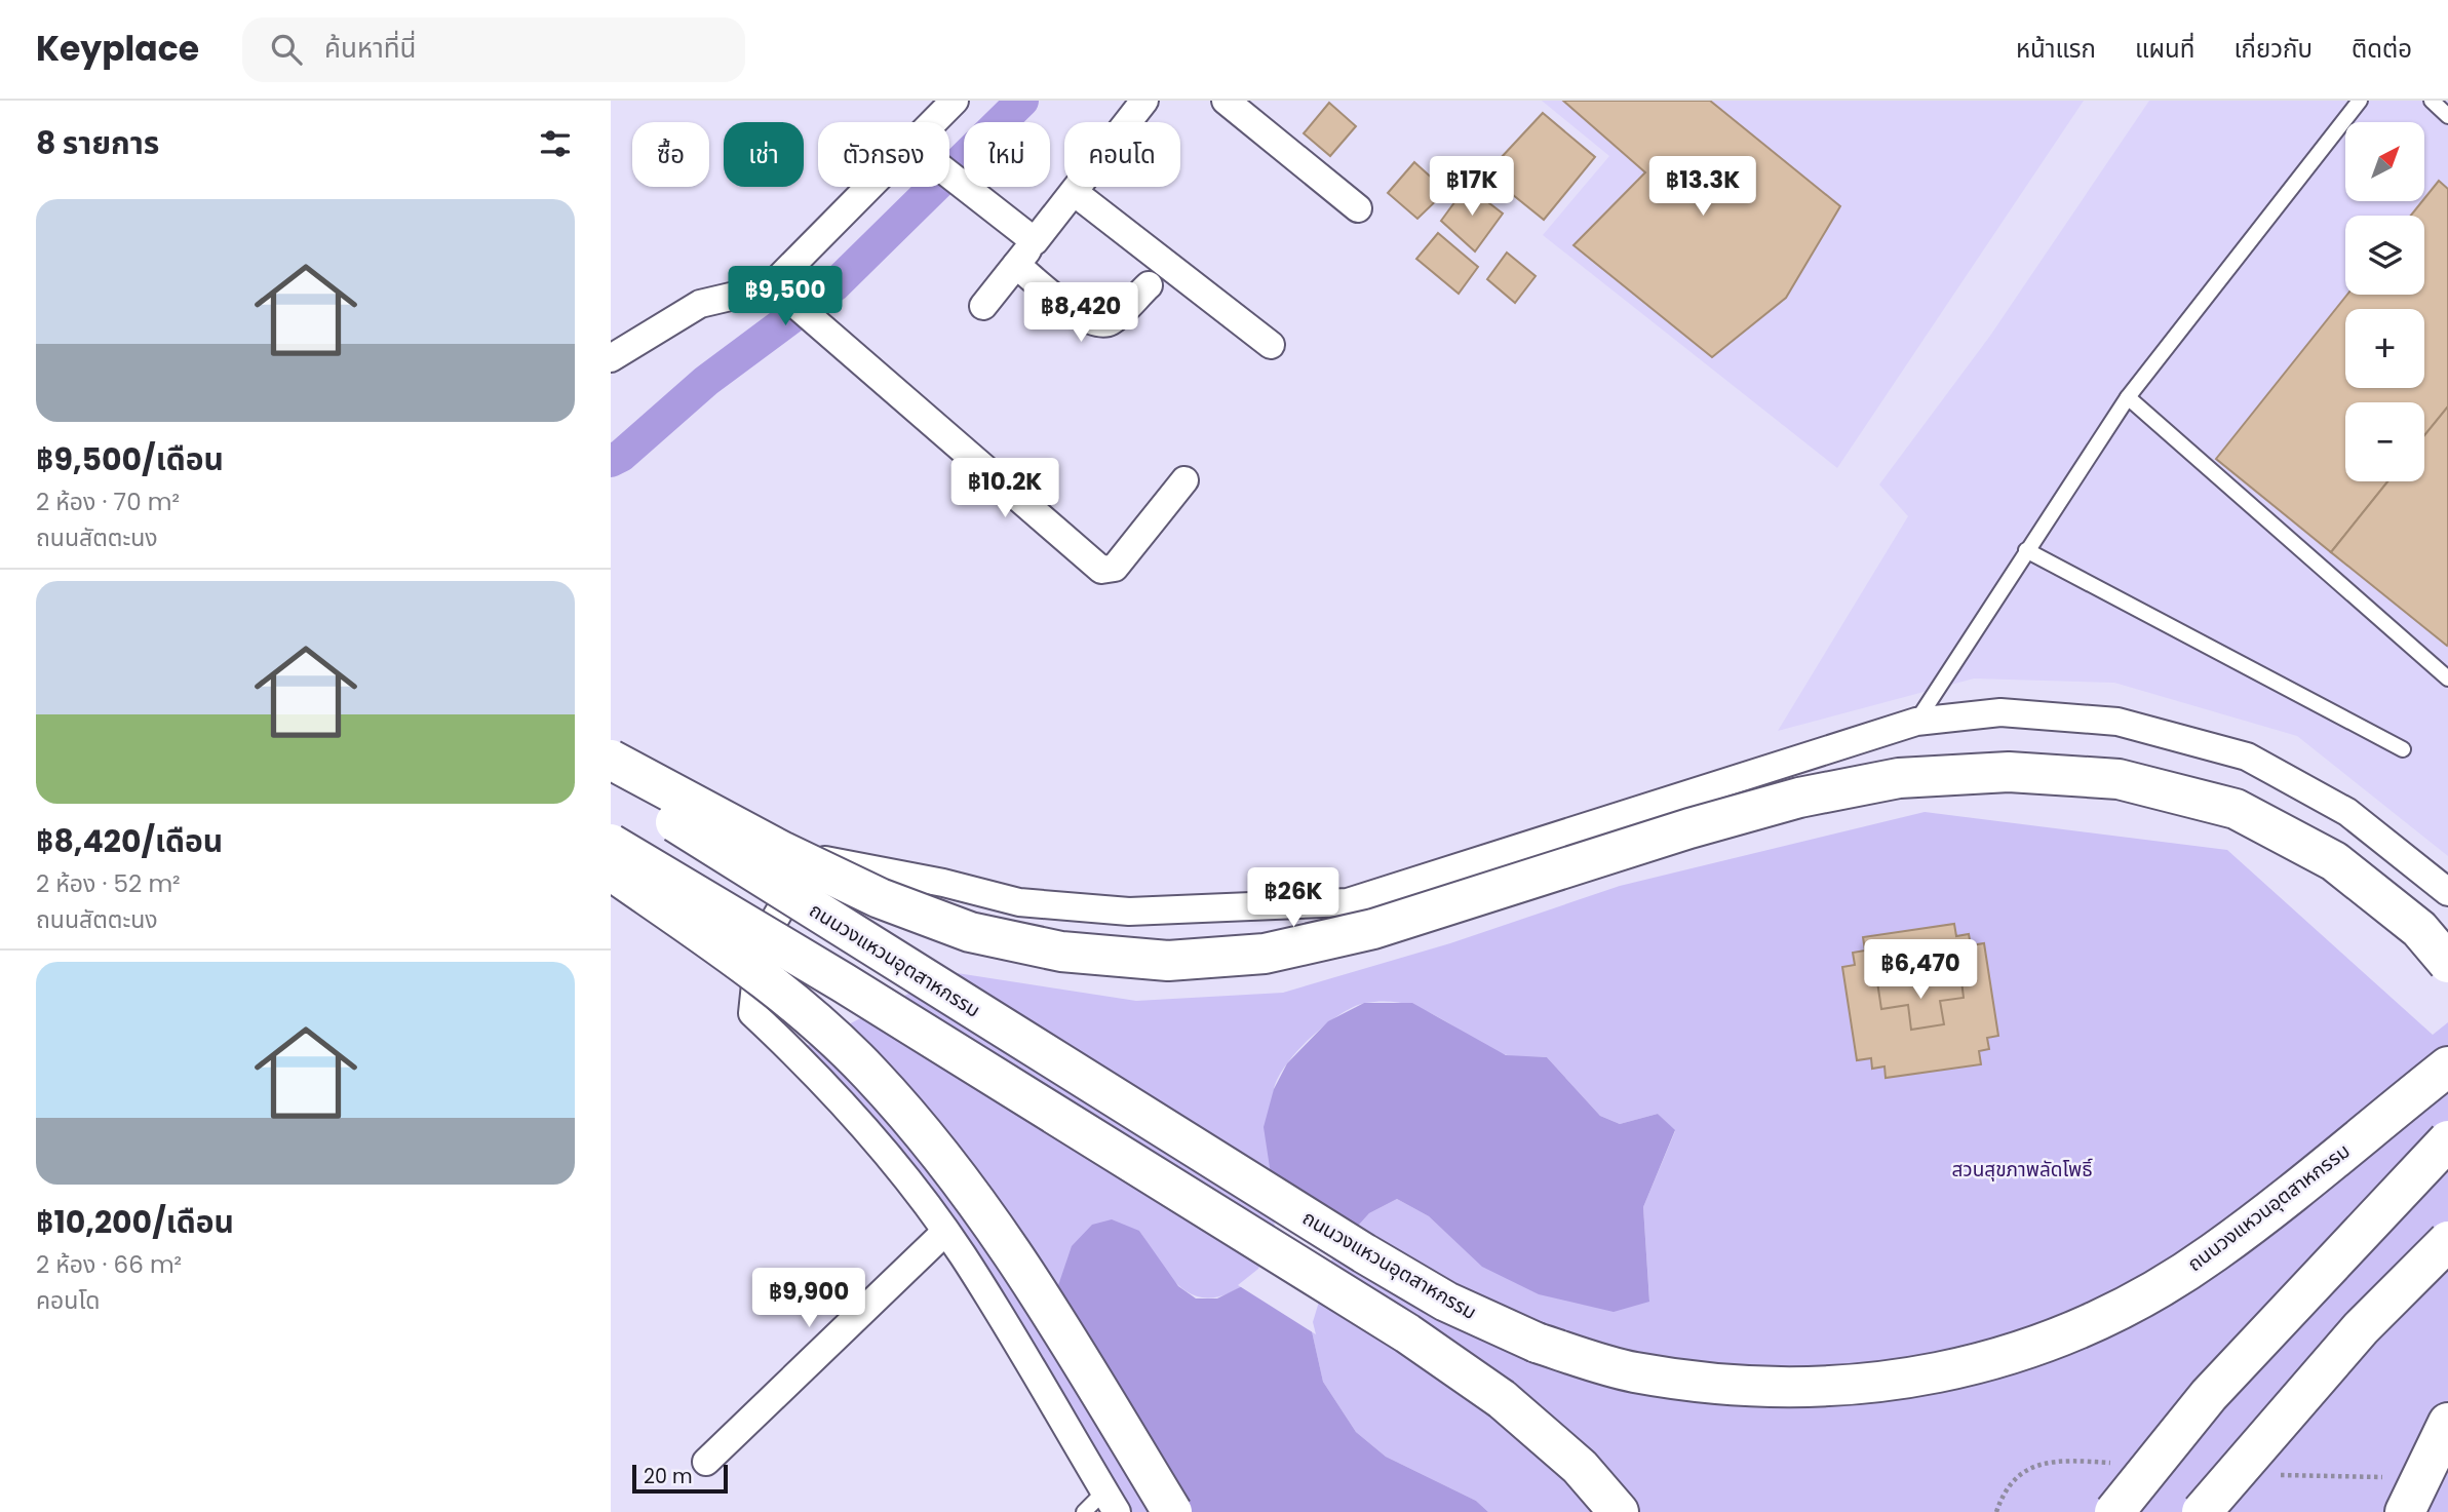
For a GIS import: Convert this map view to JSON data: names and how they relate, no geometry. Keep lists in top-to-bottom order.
{
  "streets": {
    "main road": ["ถนนวงแหวนอุตสาหกรรม"]
  },
  "parks": ["สวนสุขภาพลัดโพธิ์"],
  "scale_bar": "20 m",
  "north": "top right",
  "page": {
    "header": "Keyplace",
    "search": "ค้นหาที่นี่",
    "nav": [
      "หน้าแรก",
      "แผนที่",
      "เกี่ยวกับ",
      "ติดต่อ"
    ],
    "heading": "8 รายการ",
    "map_buttons": ["+", "−"],
    "chip": [
      "ซื้อ",
      "เช่า",
      "ตัวกรอง",
      "ใหม่",
      "คอนโด"
    ],
    "price": [
      "฿17K",
      "฿13.3K",
      "฿9,500",
      "฿8,420",
      "฿10.2K",
      "฿26K",
      "฿6,470",
      "฿9,900"
    ],
    "list": [
      {
        "name": "฿9,500/เดือน",
        "note": "2 ห้อง · 70 m² · ถนนสัตตะนง"
      },
      {
        "name": "฿8,420/เดือน",
        "note": "2 ห้อง · 52 m² · ถนนสัตตะนง"
      },
      {
        "name": "฿10,200/เดือน",
        "note": "2 ห้อง · 66 m² · คอนโด"
      }
    ],
    "scale": "20 m"
  }
}
